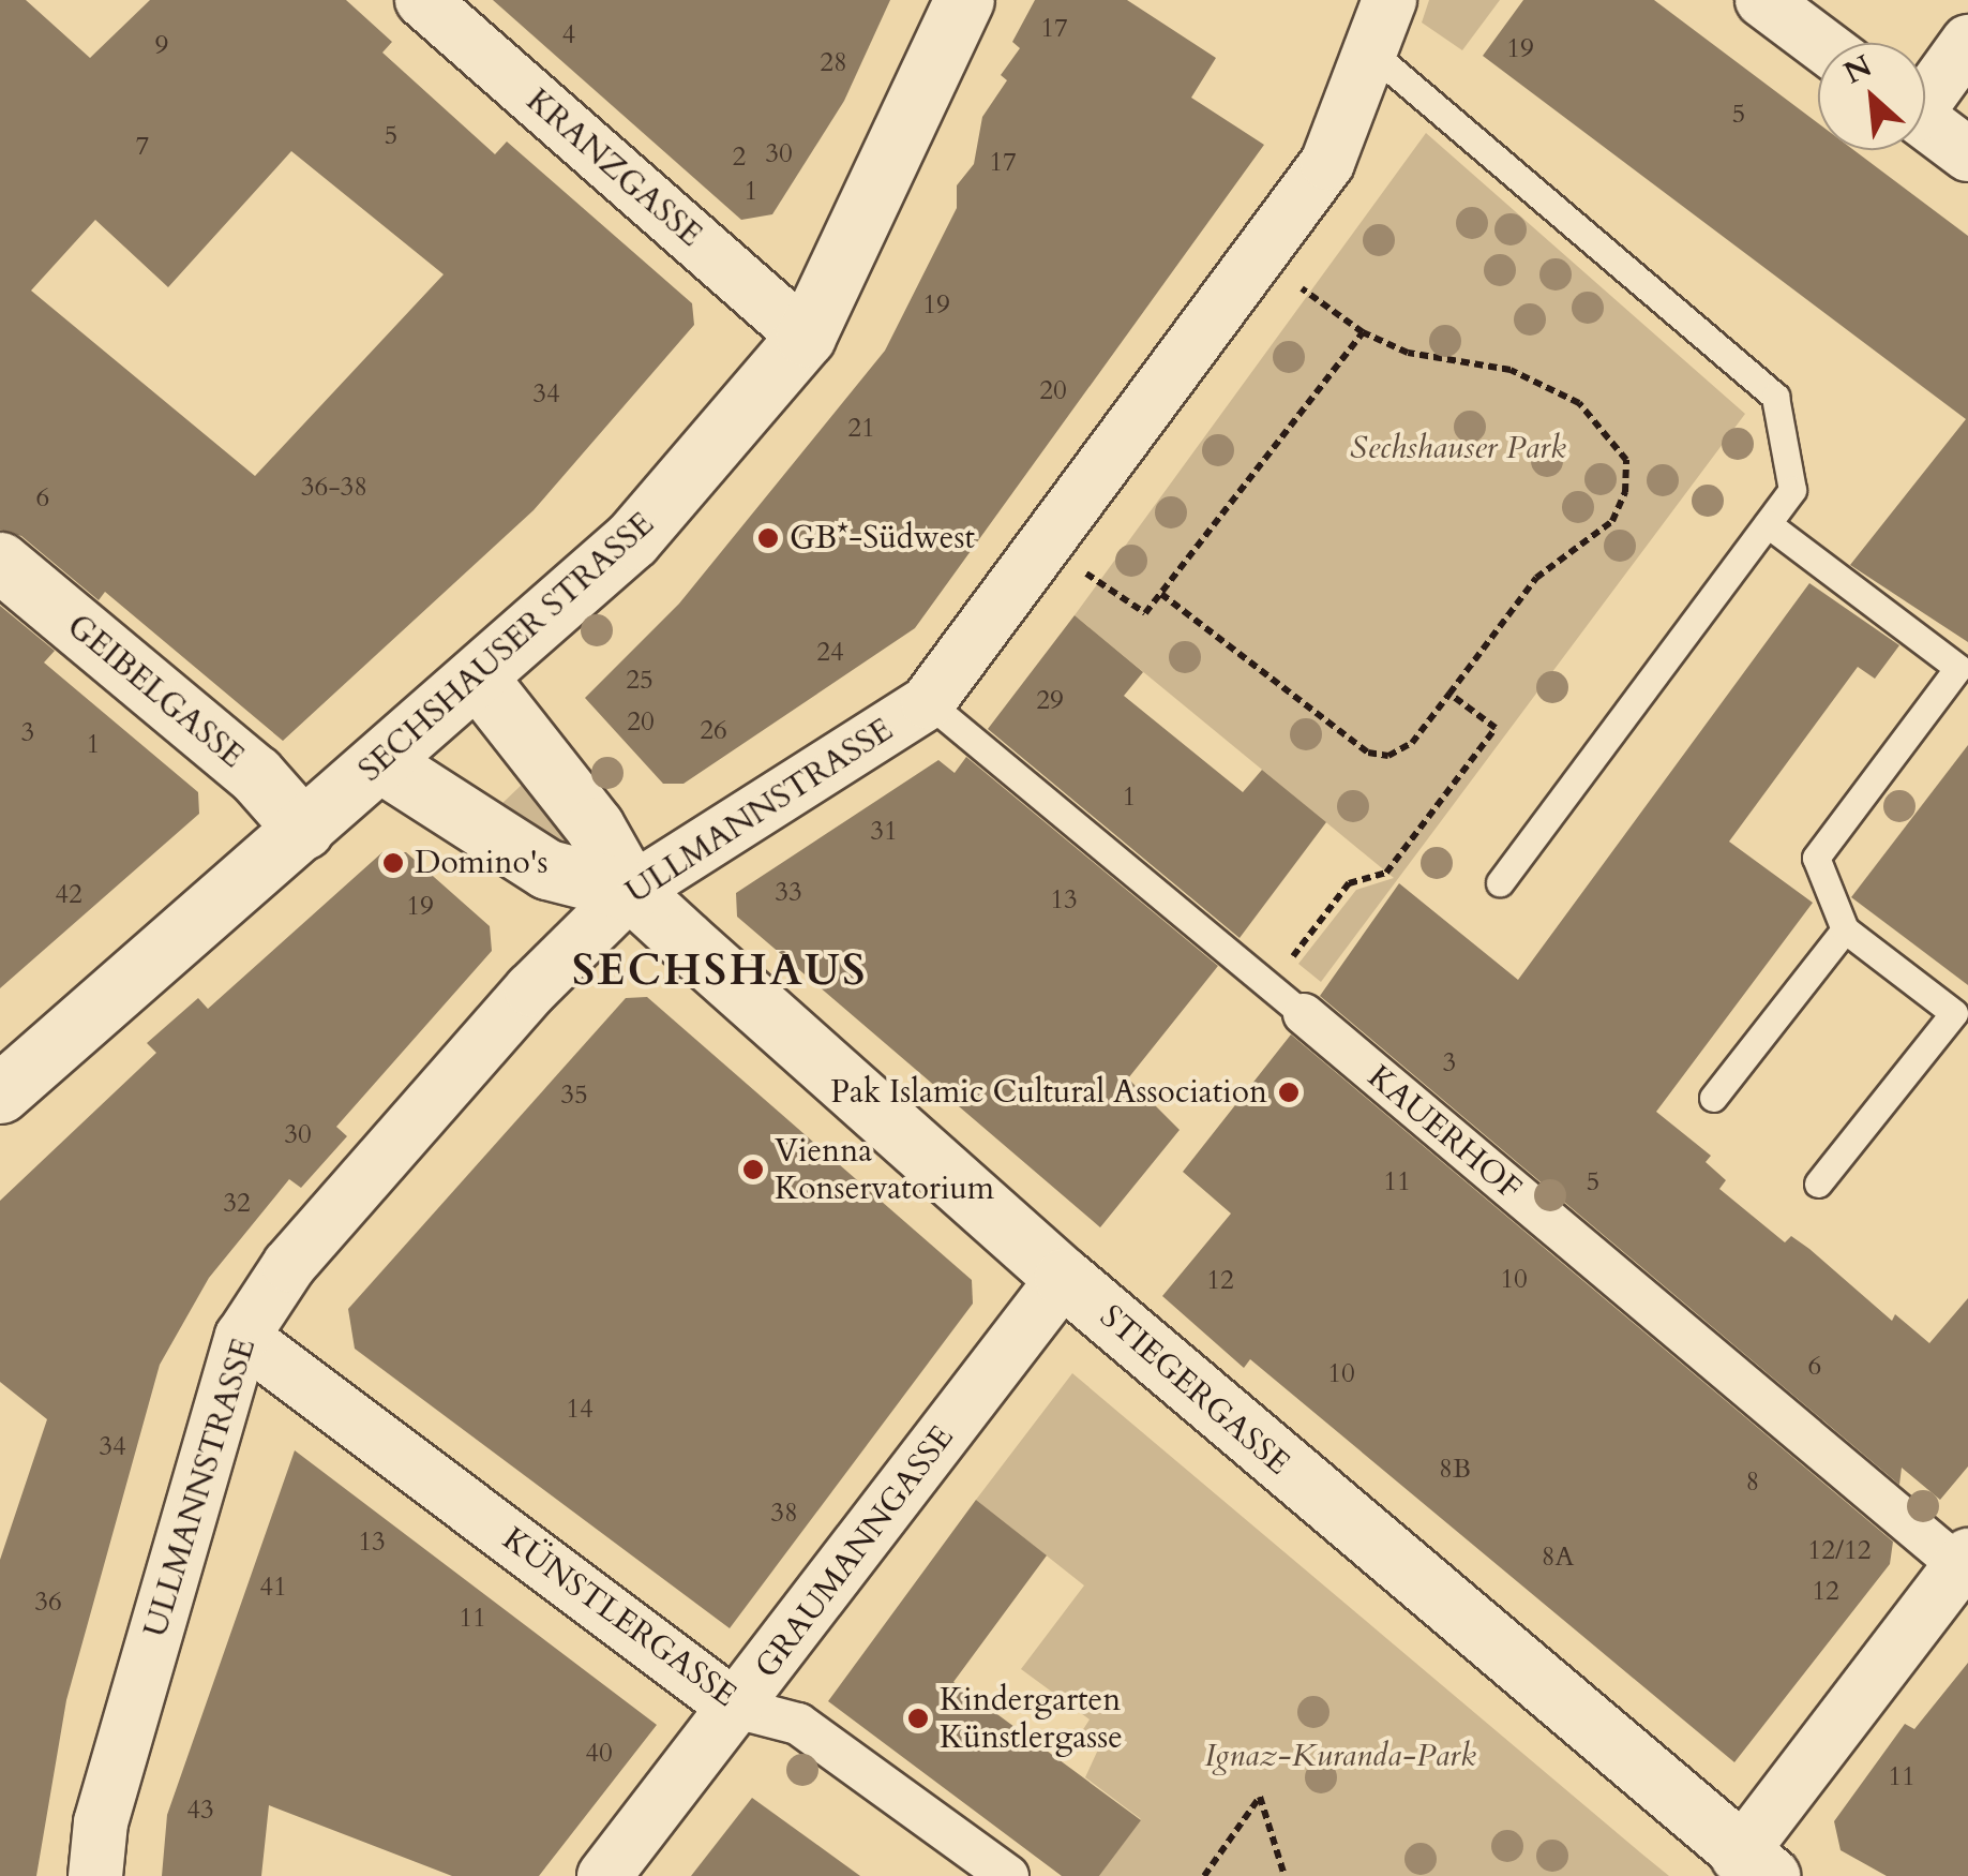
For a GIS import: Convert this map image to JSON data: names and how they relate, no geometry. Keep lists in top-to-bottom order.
{
  "streets": {
    "street": [
      "KRANZGASSE",
      "SECHSHAUSER STRASSE",
      "GEIBELGASSE",
      "ULLMANNSTRASSE",
      "KAUERHOF",
      "STIEGERGASSE",
      "GRAUMANNGASSE",
      "KÜNSTLERGASSE"
    ]
  },
  "crossings": [
    ["KRANZGASSE", "SECHSHAUSER STRASSE"],
    ["SECHSHAUSER STRASSE", "GEIBELGASSE"],
    ["SECHSHAUSER STRASSE", "STIEGERGASSE"],
    ["ULLMANNSTRASSE", "KAUERHOF"],
    ["ULLMANNSTRASSE", "STIEGERGASSE"],
    ["ULLMANNSTRASSE", "KÜNSTLERGASSE"],
    ["STIEGERGASSE", "GRAUMANNGASSE"],
    ["GRAUMANNGASSE", "KÜNSTLERGASSE"]
  ],
  "districts": ["SECHSHAUS"],
  "parks": ["Sechshauser Park", "Ignaz-Kuranda-Park"],
  "places": [
    "GB*-Südwest",
    "Domino's",
    "Pak Islamic Cultural Association",
    "Vienna Konservatorium",
    "Kindergarten Künstlergasse"
  ],
  "house_numbers": [
    "17",
    "4",
    "9",
    "19",
    "28",
    "5",
    "5",
    "7",
    "30",
    "2",
    "17",
    "1",
    "19",
    "20",
    "34",
    "21",
    "36-38",
    "6",
    "24",
    "25",
    "29",
    "20",
    "26",
    "3",
    "1",
    "1",
    "31",
    "33",
    "42",
    "13",
    "19",
    "3",
    "35",
    "30",
    "11",
    "5",
    "32",
    "10",
    "12",
    "6",
    "10",
    "14",
    "34",
    "8B",
    "8",
    "38",
    "13",
    "12/12",
    "8A",
    "41",
    "12",
    "36",
    "11",
    "40",
    "11",
    "43"
  ],
  "north": "top left"
}
